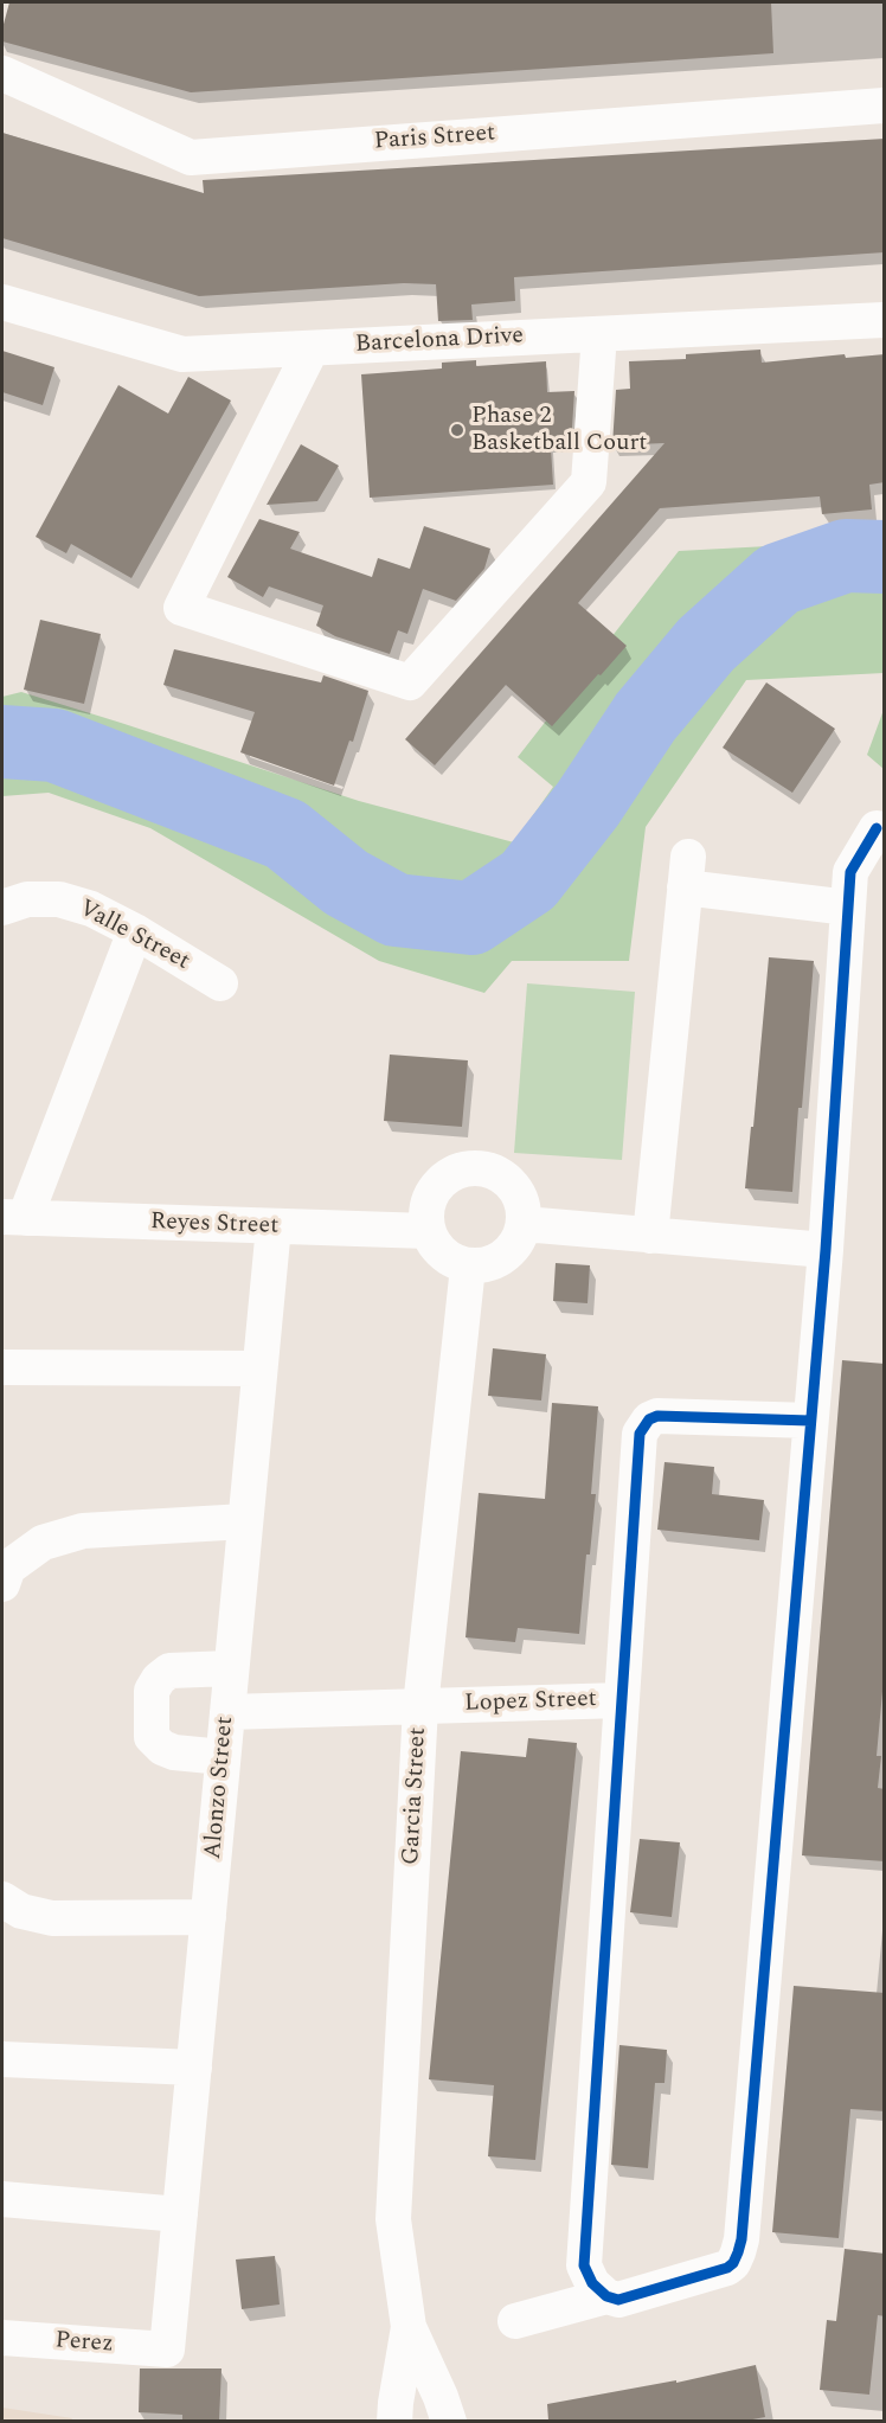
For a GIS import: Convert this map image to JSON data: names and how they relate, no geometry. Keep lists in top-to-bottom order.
{
  "streets": {
    "street": [
      "Paris Street",
      "Barcelona Drive",
      "Valle Street",
      "Reyes Street",
      "Lopez Street",
      "Alonzo Street",
      "Garcia Street",
      "Perez"
    ]
  },
  "crossings": [
    ["Reyes Street", "Alonzo Street"],
    ["Reyes Street", "Garcia Street"],
    ["Lopez Street", "Alonzo Street"],
    ["Lopez Street", "Garcia Street"],
    ["Alonzo Street", "Perez"]
  ],
  "places": ["Phase 2 Basketball Court"]
}
